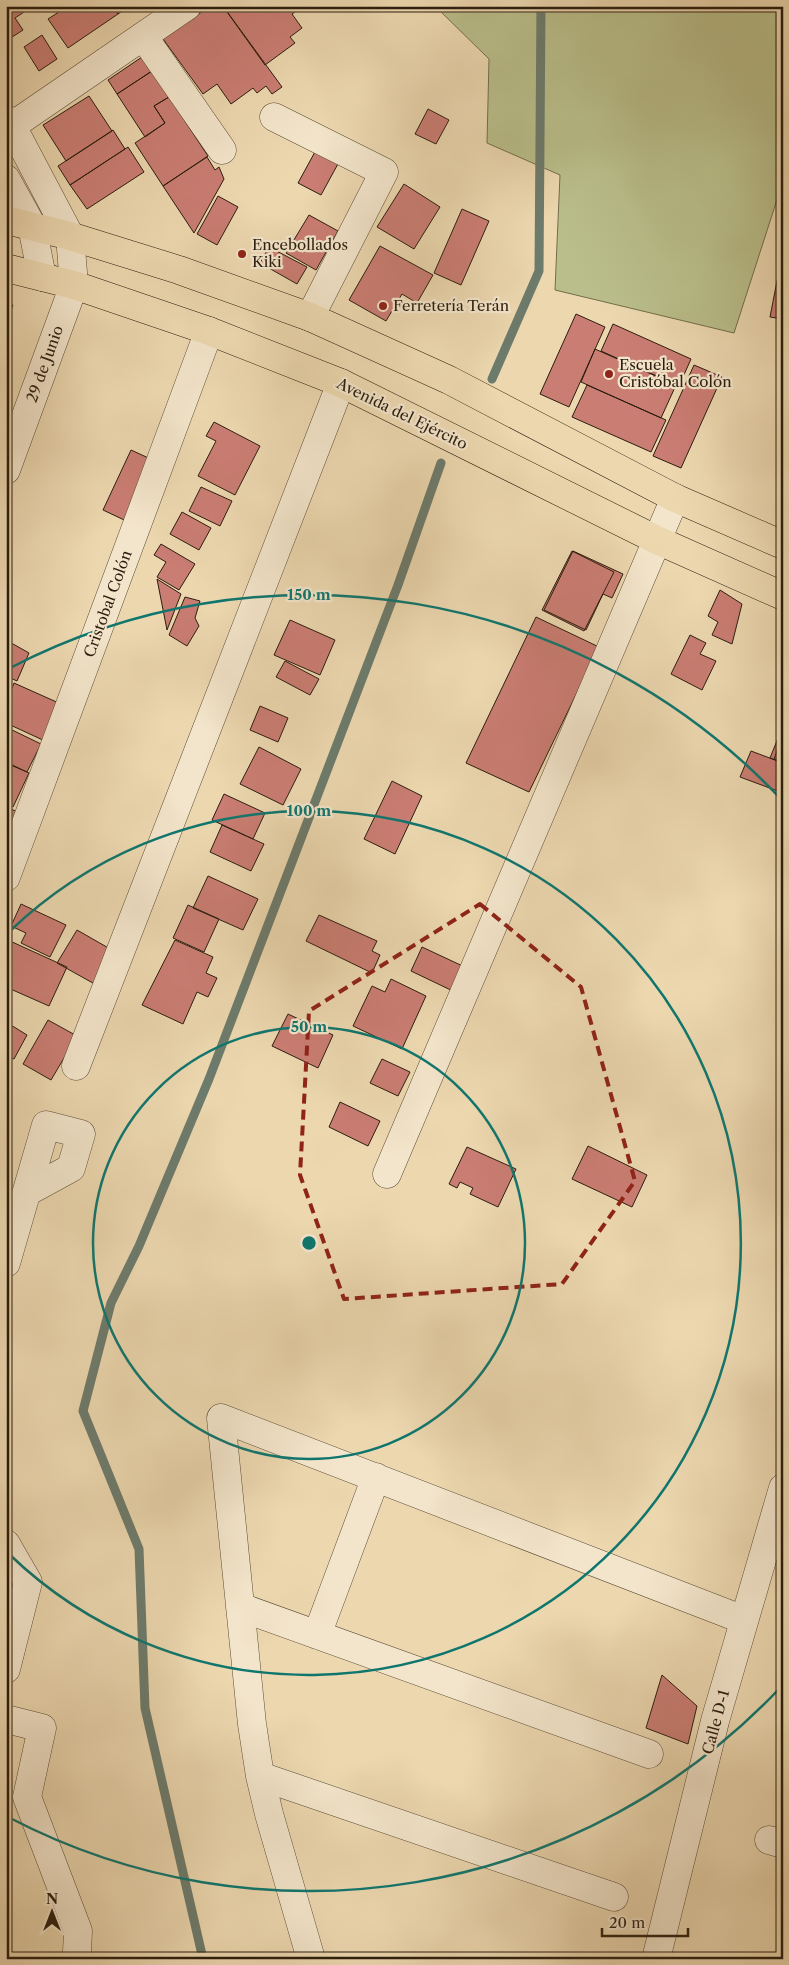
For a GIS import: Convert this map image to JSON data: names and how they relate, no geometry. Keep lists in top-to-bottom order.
{
  "streets": {
    "main road": ["Avenida del Ejército"],
    "street": ["29 de Junio", "Cristobal Colón", "Calle D-1"]
  },
  "crossings": [
    ["29 de Junio", "Avenida del Ejército"],
    ["Avenida del Ejército", "Cristobal Colón"]
  ],
  "places": ["Encebollados Kiki", "Ferretería Terán", "Escuela Cristóbal Colón"],
  "scale_bar": "20 m",
  "north": "top",
  "rings": ["150 m", "100 m", "50 m"]
}
